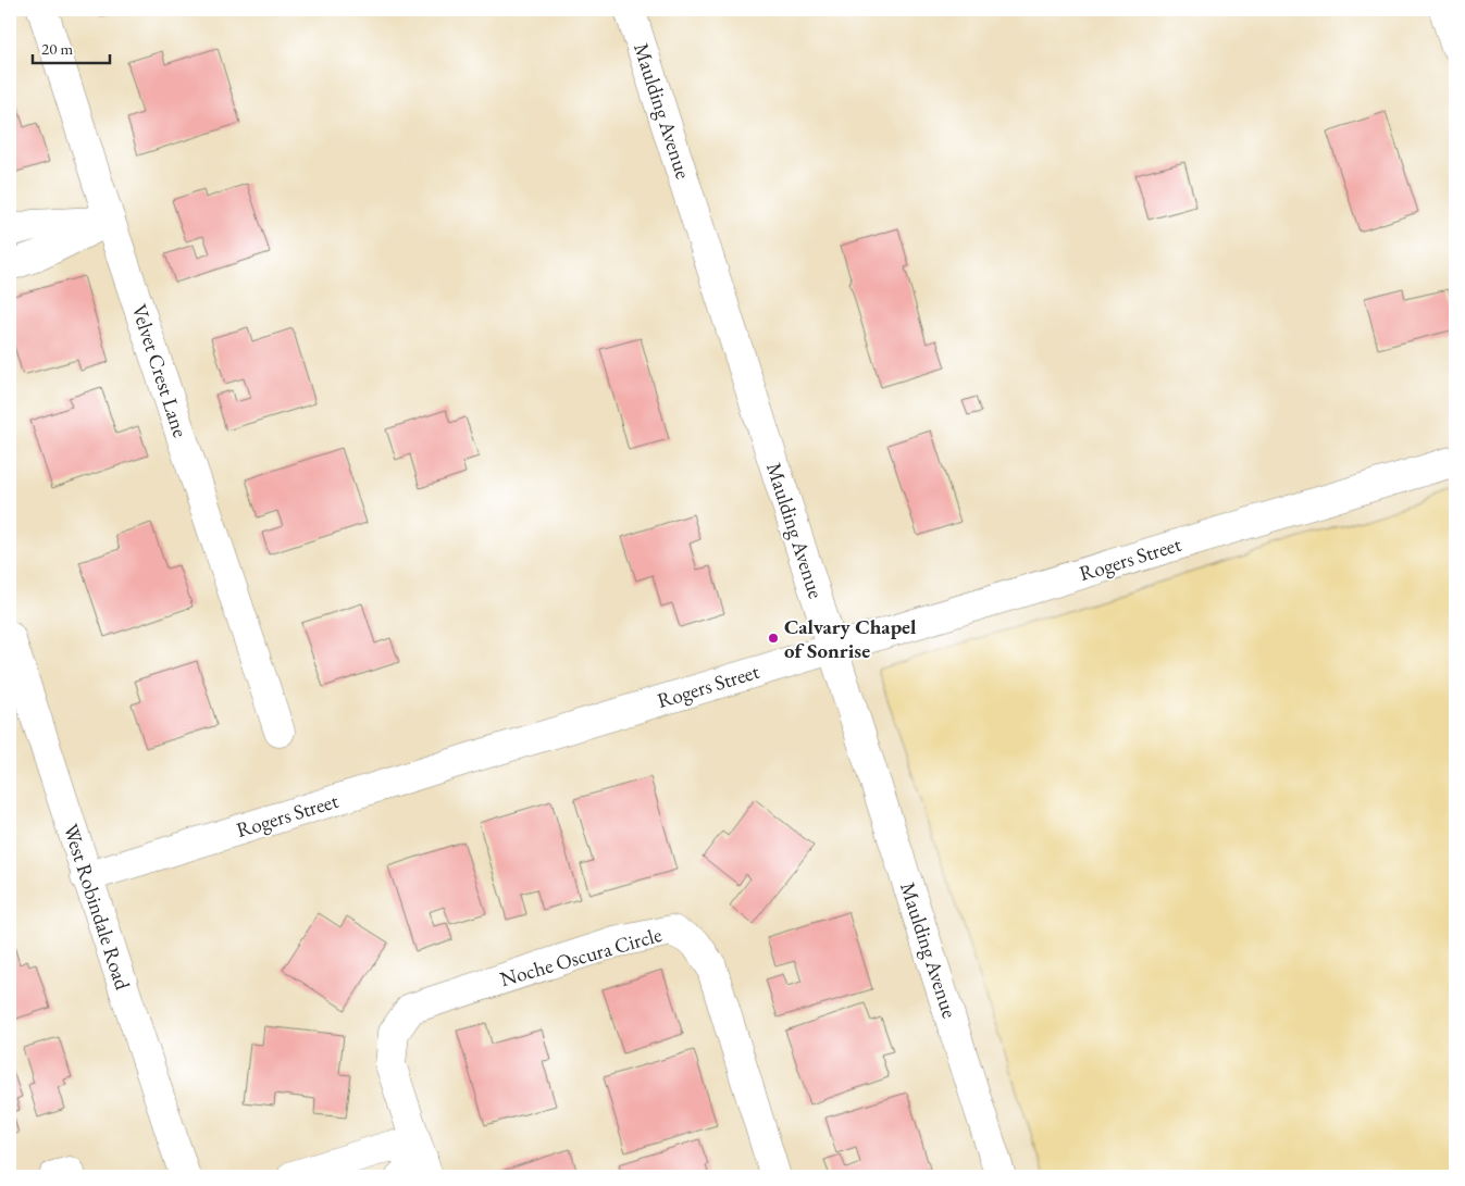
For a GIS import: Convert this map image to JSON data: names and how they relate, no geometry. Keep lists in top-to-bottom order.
{
  "streets": {
    "street": [
      "Maulding Avenue",
      "Velvet Crest Lane",
      "Rogers Street",
      "West Robindale Road",
      "Noche Oscura Circle"
    ]
  },
  "crossings": [
    ["Maulding Avenue", "Rogers Street"],
    ["Rogers Street", "West Robindale Road"]
  ],
  "places": ["Calvary Chapel of Sonrise"],
  "scale_bar": "20 m"
}
